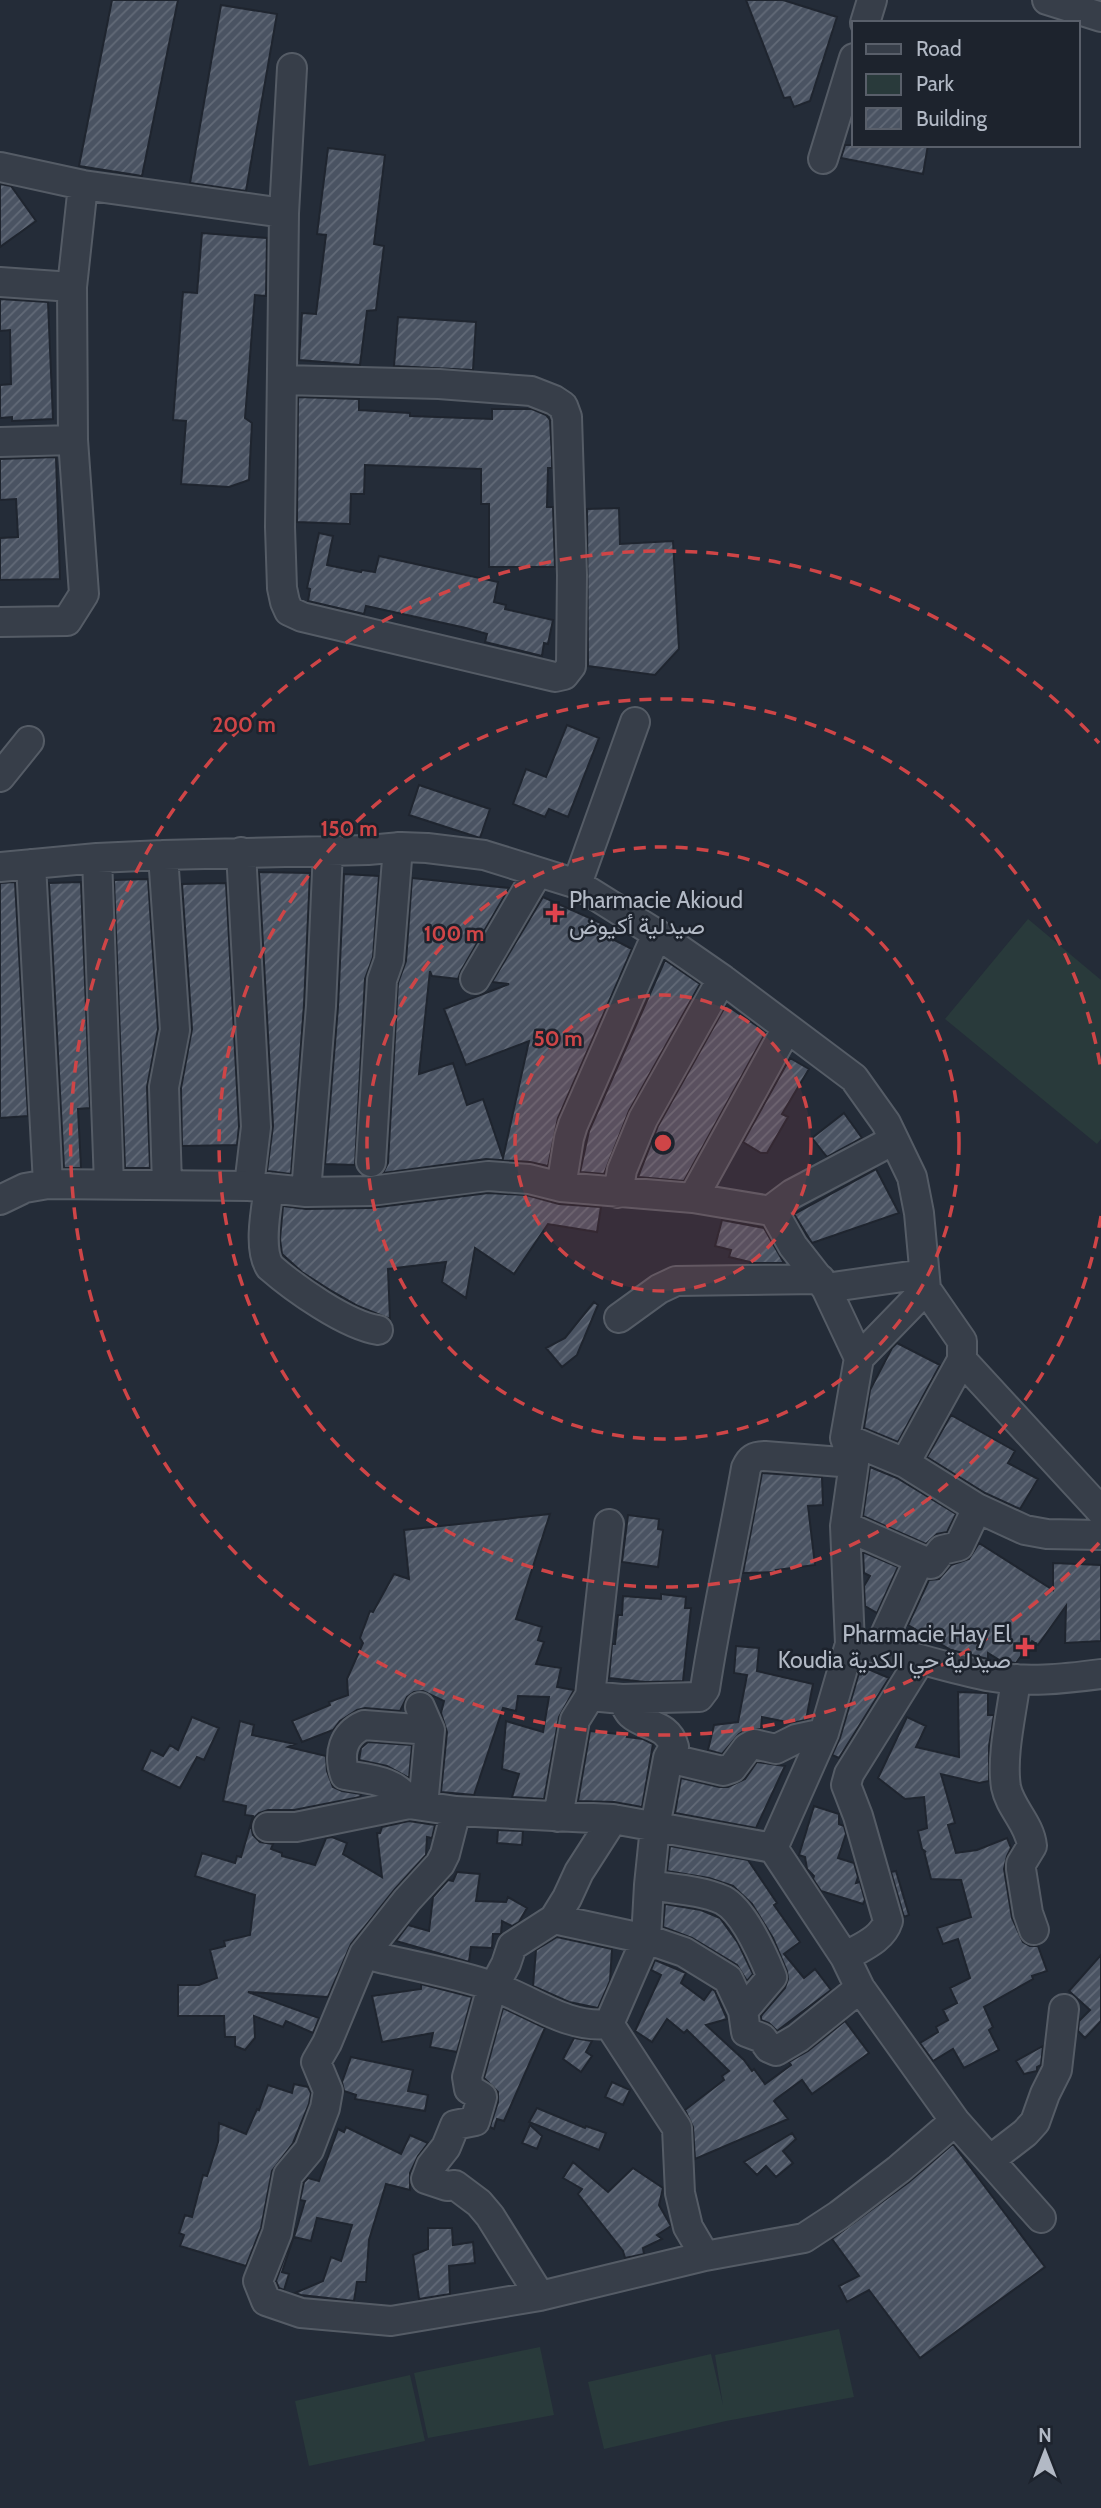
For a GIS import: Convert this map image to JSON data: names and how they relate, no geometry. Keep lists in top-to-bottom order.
{
  "places": {
    "health": ["Pharmacie Akioud صيدلية أكيوض", "Pharmacie Hay El Koudia صيدلية حي الكدية"]
  },
  "legend": ["Road", "Park", "Building"],
  "north": "top",
  "rings": [
    "200 m",
    "150 m",
    "100 m",
    "50 m"
  ]
}
